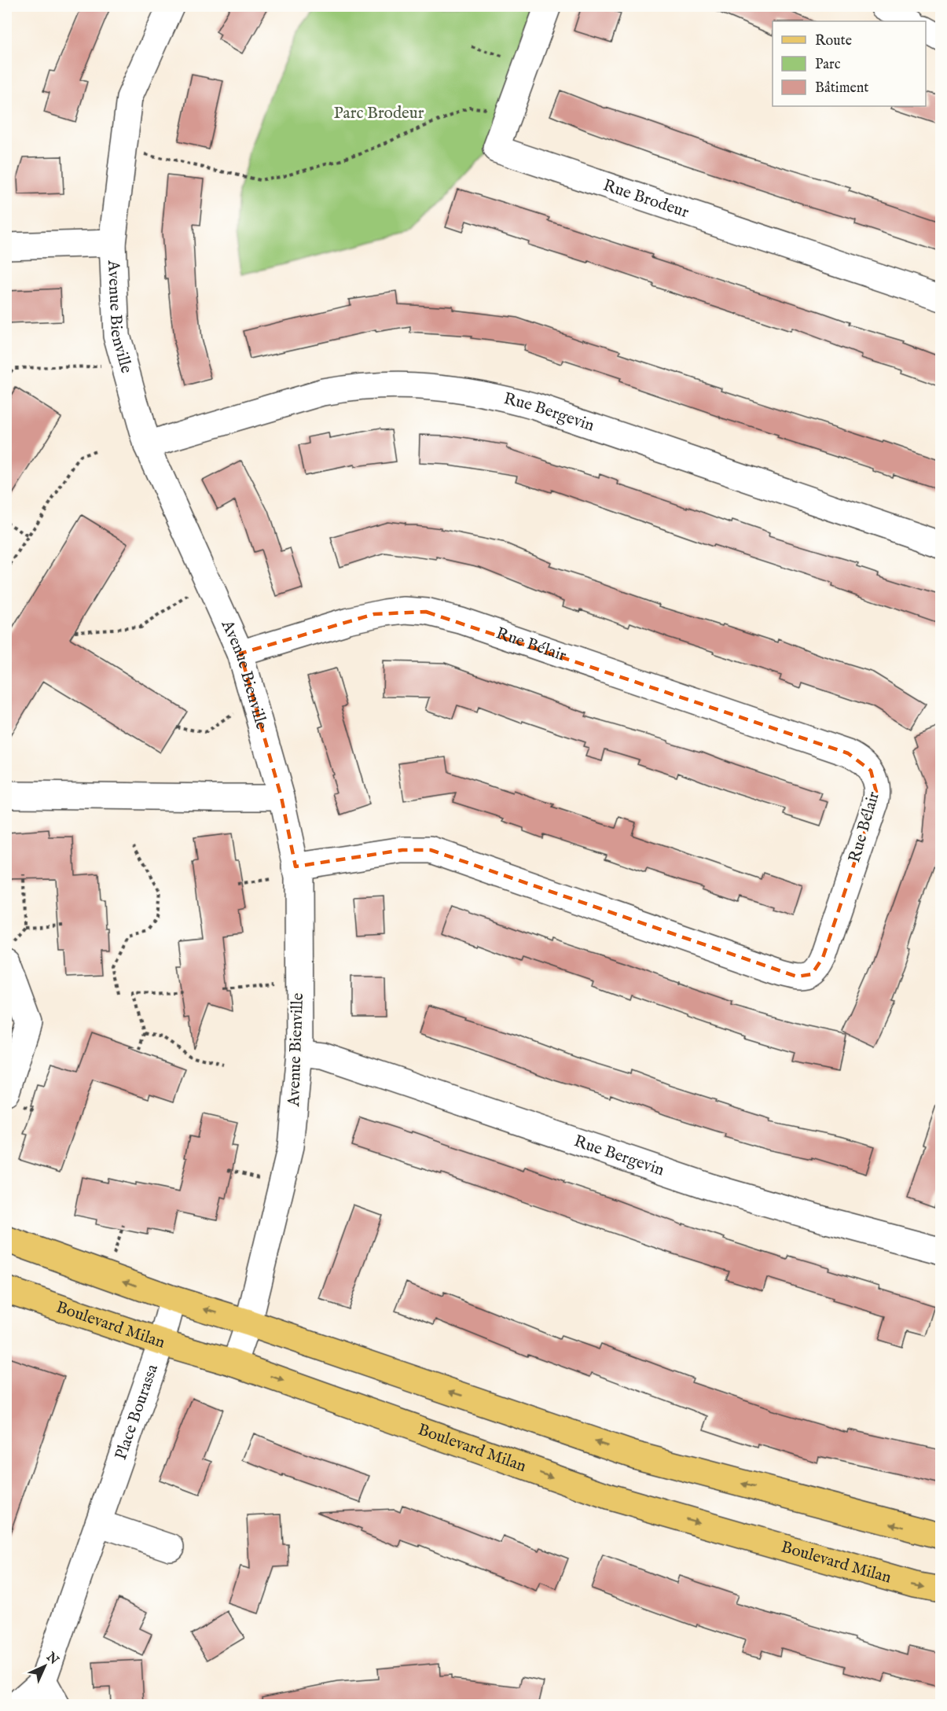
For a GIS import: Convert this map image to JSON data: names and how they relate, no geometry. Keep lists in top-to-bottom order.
{
  "streets": {
    "main road": ["Boulevard Milan"],
    "street": [
      "Rue Brodeur",
      "Avenue Bienville",
      "Rue Bergevin",
      "Rue Bélair",
      "Place Bourassa"
    ]
  },
  "crossings": [
    ["Avenue Bienville", "Rue Bergevin"],
    ["Avenue Bienville", "Rue Bélair"],
    ["Avenue Bienville", "Boulevard Milan"],
    ["Boulevard Milan", "Place Bourassa"]
  ],
  "parks": ["Parc Brodeur"],
  "legend": ["Route", "Parc", "Bâtiment"],
  "north": "top right"
}
